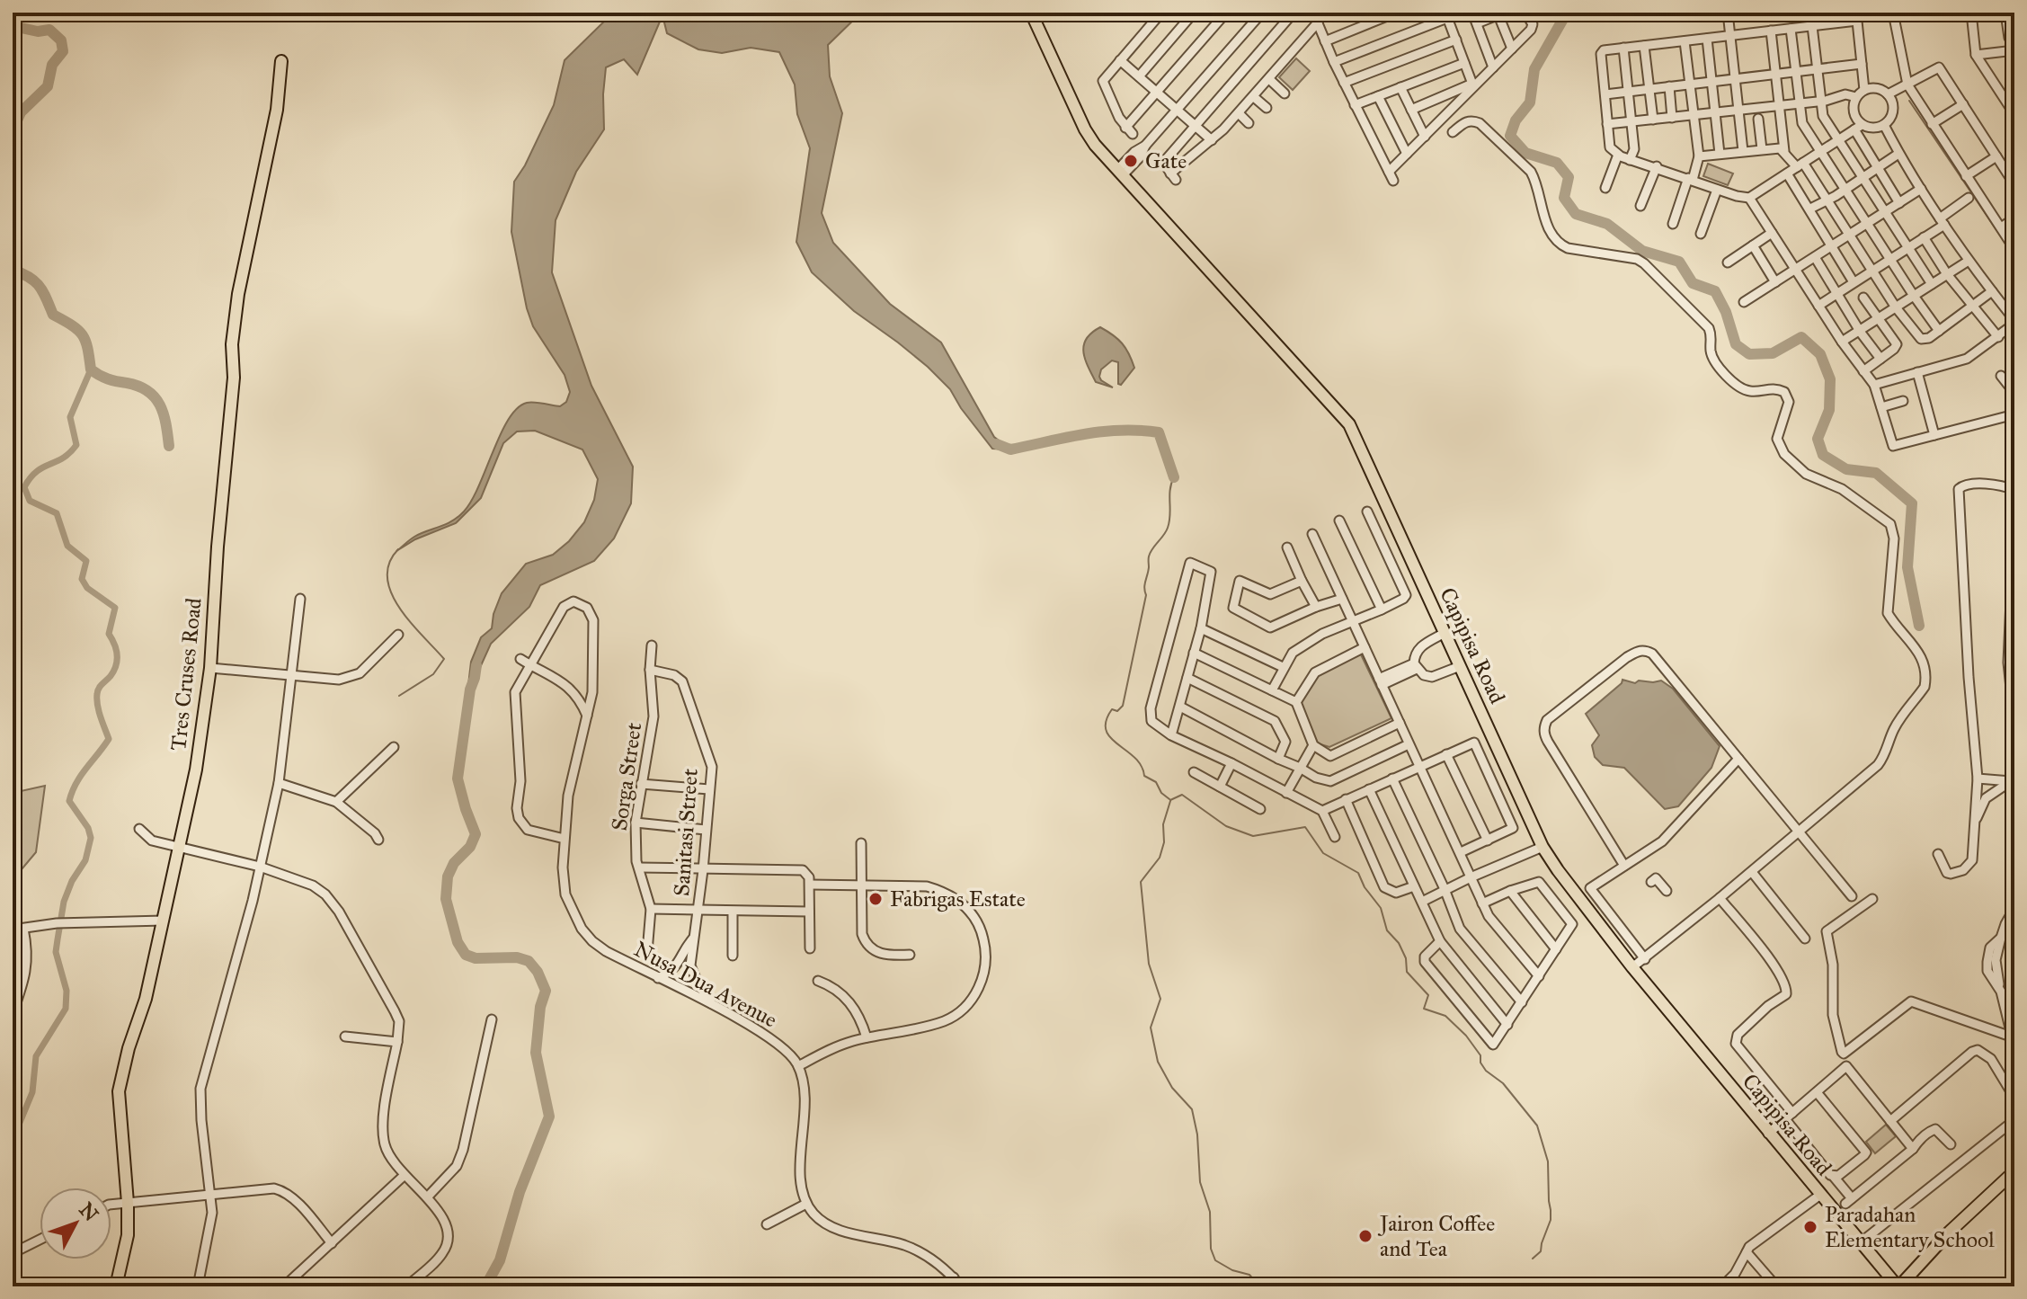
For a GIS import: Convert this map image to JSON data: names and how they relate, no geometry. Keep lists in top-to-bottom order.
{
  "streets": {
    "main road": ["Capipisa Road", "Tres Cruses Road"],
    "street": ["Sorga Street", "Sanitasi Street", "Nusa Dua Avenue"]
  },
  "crossings": [
    ["Sorga Street", "Sanitasi Street"],
    ["Sanitasi Street", "Nusa Dua Avenue"]
  ],
  "places": [
    "Gate",
    "Fabrigas Estate",
    "Paradahan Elementary School",
    "Jairon Coffee and Tea"
  ],
  "north": "top right"
}
